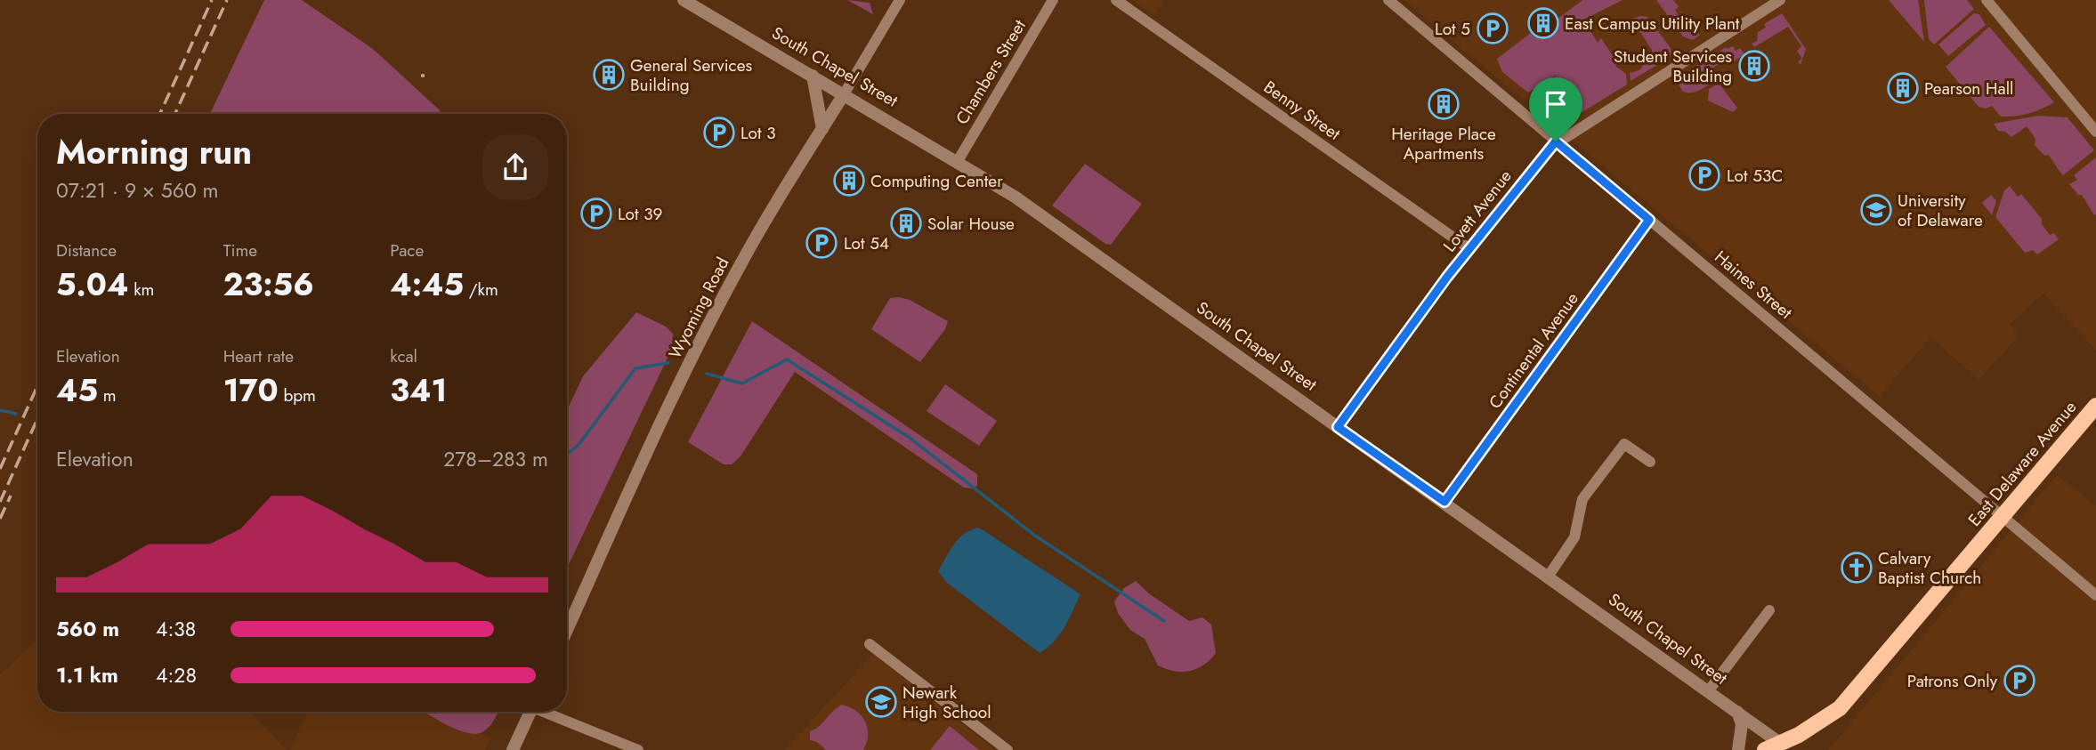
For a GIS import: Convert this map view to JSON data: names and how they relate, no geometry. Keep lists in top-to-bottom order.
{
  "streets": {
    "main road": ["East Delaware Avenue"],
    "street": [
      "South Chapel Street",
      "Chambers Street",
      "Benny Street",
      "Lovett Avenue",
      "Haines Street",
      "Wyoming Road",
      "Continental Avenue"
    ]
  },
  "crossings": [
    ["South Chapel Street", "Chambers Street"],
    ["South Chapel Street", "Lovett Avenue"],
    ["South Chapel Street", "Wyoming Road"],
    ["South Chapel Street", "Continental Avenue"],
    ["South Chapel Street", "East Delaware Avenue"],
    ["Benny Street", "Lovett Avenue"],
    ["Lovett Avenue", "Haines Street"],
    ["Haines Street", "Continental Avenue"],
    ["Haines Street", "East Delaware Avenue"]
  ],
  "places": {
    "building": [
      "East Campus Utility Plant",
      "Student Services Building",
      "General Services Building",
      "Pearson Hall",
      "Heritage Place Apartments",
      "Computing Center",
      "Solar House"
    ],
    "parking": [
      "Lot 5",
      "Lot 3",
      "Lot 53C",
      "Lot 39",
      "Lot 54",
      "Patrons Only"
    ],
    "school or university": ["University of Delaware", "Newark High School"],
    "church": ["Calvary Baptist Church"]
  },
  "page": {
    "heading": ["Morning run", "07:21 · 9 × 560 m"],
    "stats": [
      ["Distance", "5.04 km"],
      ["Time", "23:56"],
      ["Pace", "4:45 /km"],
      ["Elevation", "45 m"],
      ["Heart rate", "170 bpm"],
      ["kcal", "341"]
    ],
    "chart": ["Elevation", "278–283 m"],
    "list": [
      {
        "name": "560 m",
        "note": "4:38"
      },
      {
        "name": "1.1 km",
        "note": "4:28"
      }
    ]
  }
}
